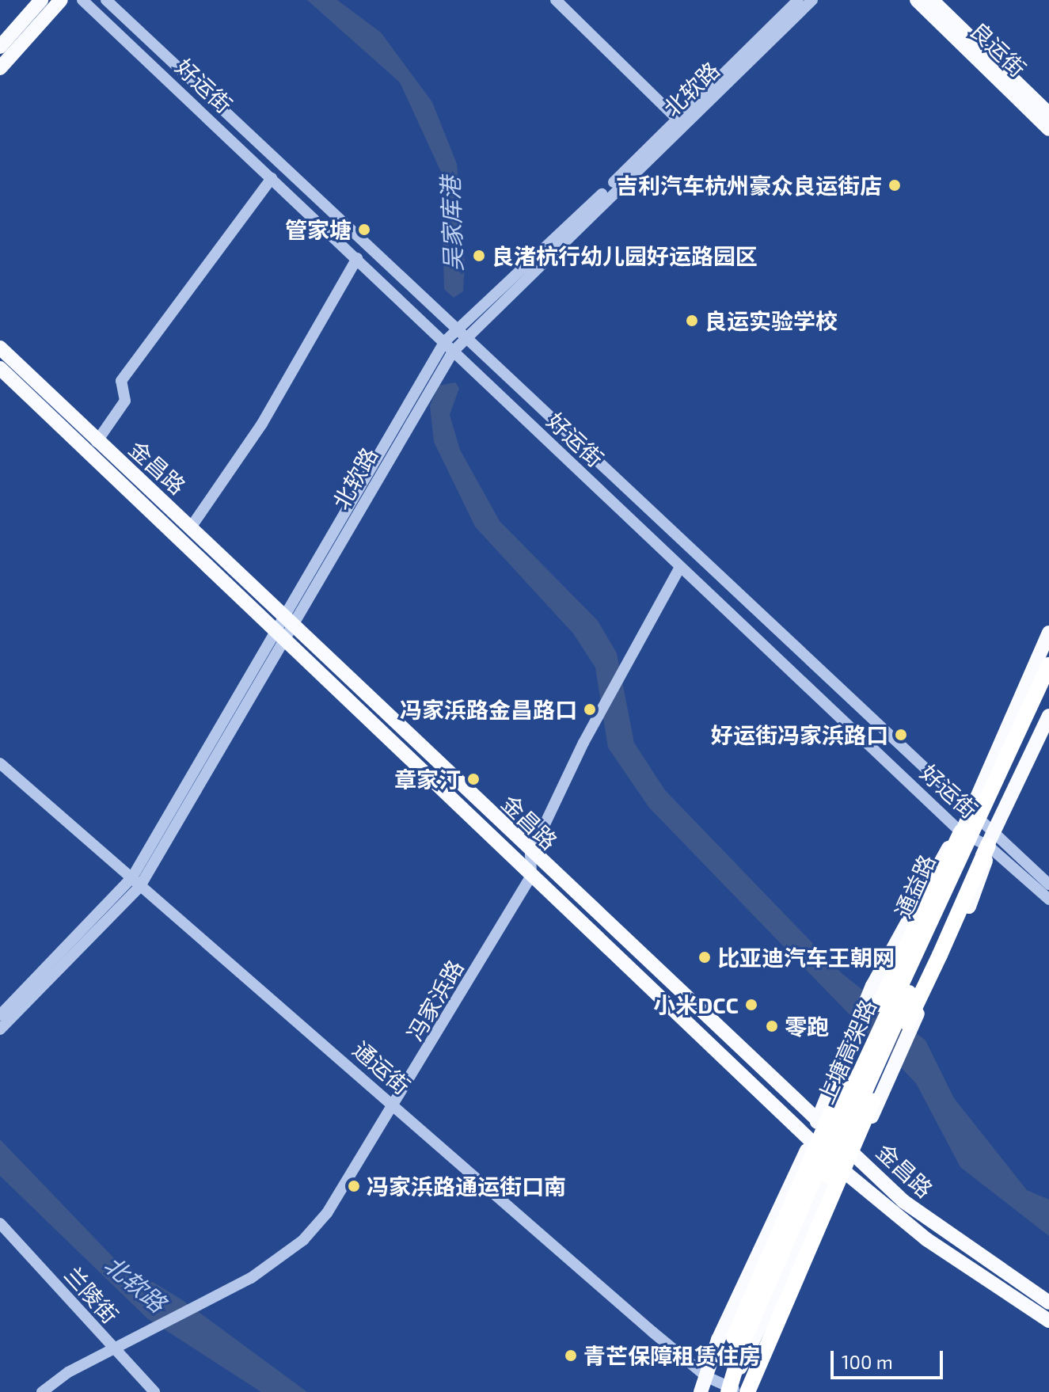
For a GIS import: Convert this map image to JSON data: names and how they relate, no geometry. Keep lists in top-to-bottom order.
{
  "streets": {
    "highway": ["上塘高架路"],
    "main road": ["良运街", "金昌路", "通益路"],
    "street": [
      "好运街",
      "北软路",
      "冯家浜路",
      "通运街",
      "兰陵街"
    ]
  },
  "crossings": [
    ["好运街", "北软路"],
    ["好运街", "通益路"],
    ["北软路", "金昌路"],
    ["北软路", "通运街"],
    ["金昌路", "通益路"],
    ["金昌路", "冯家浜路"],
    ["通益路", "通运街"],
    ["冯家浜路", "通运街"],
    ["冯家浜路", "兰陵街"],
    ["上塘高架路", "通运街"]
  ],
  "water": ["吴家库港", "北软路"],
  "places": [
    "吉利汽车杭州豪众良运街店",
    "管家塘",
    "良渚杭行幼儿园好运路园区",
    "良运实验学校",
    "冯家浜路金昌路口",
    "好运街冯家浜路口",
    "章家汀",
    "比亚迪汽车王朝网",
    "小米DCC",
    "零跑",
    "冯家浜路通运街口南",
    "青芒保障租赁住房"
  ],
  "scale_bar": "100 m"
}
